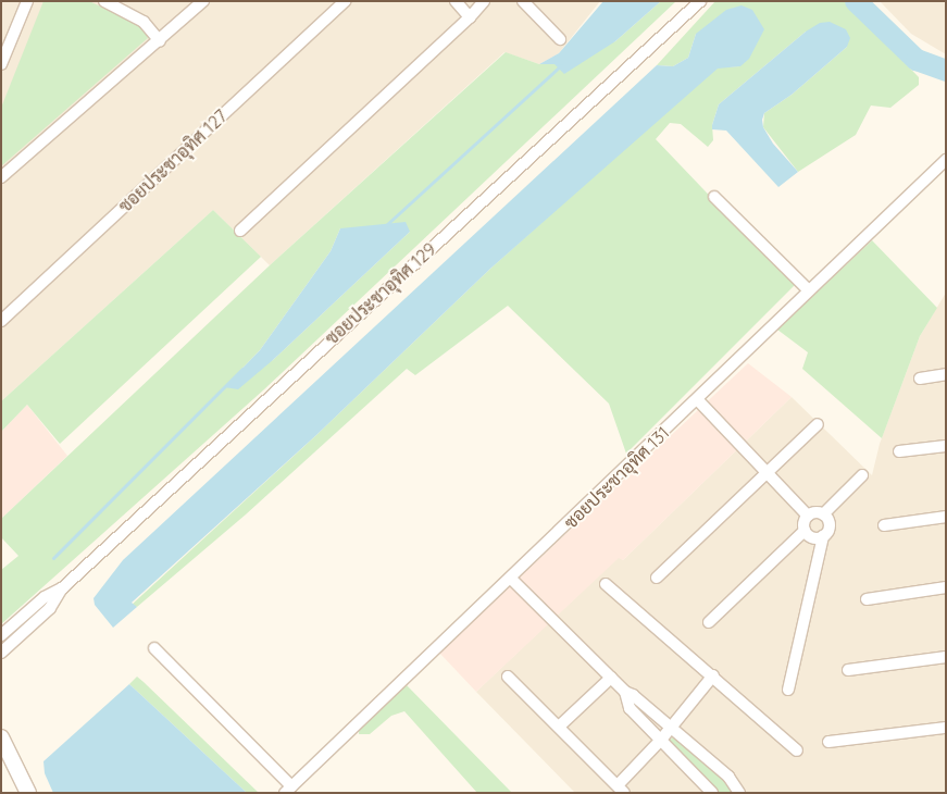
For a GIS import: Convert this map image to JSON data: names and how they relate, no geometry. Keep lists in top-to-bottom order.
{
  "streets": {
    "street": ["ซอยประชาอุทิศ 127", "ซอยประชาอุทิศ 129", "ซอยประชาอุทิศ 131"]
  }
}
